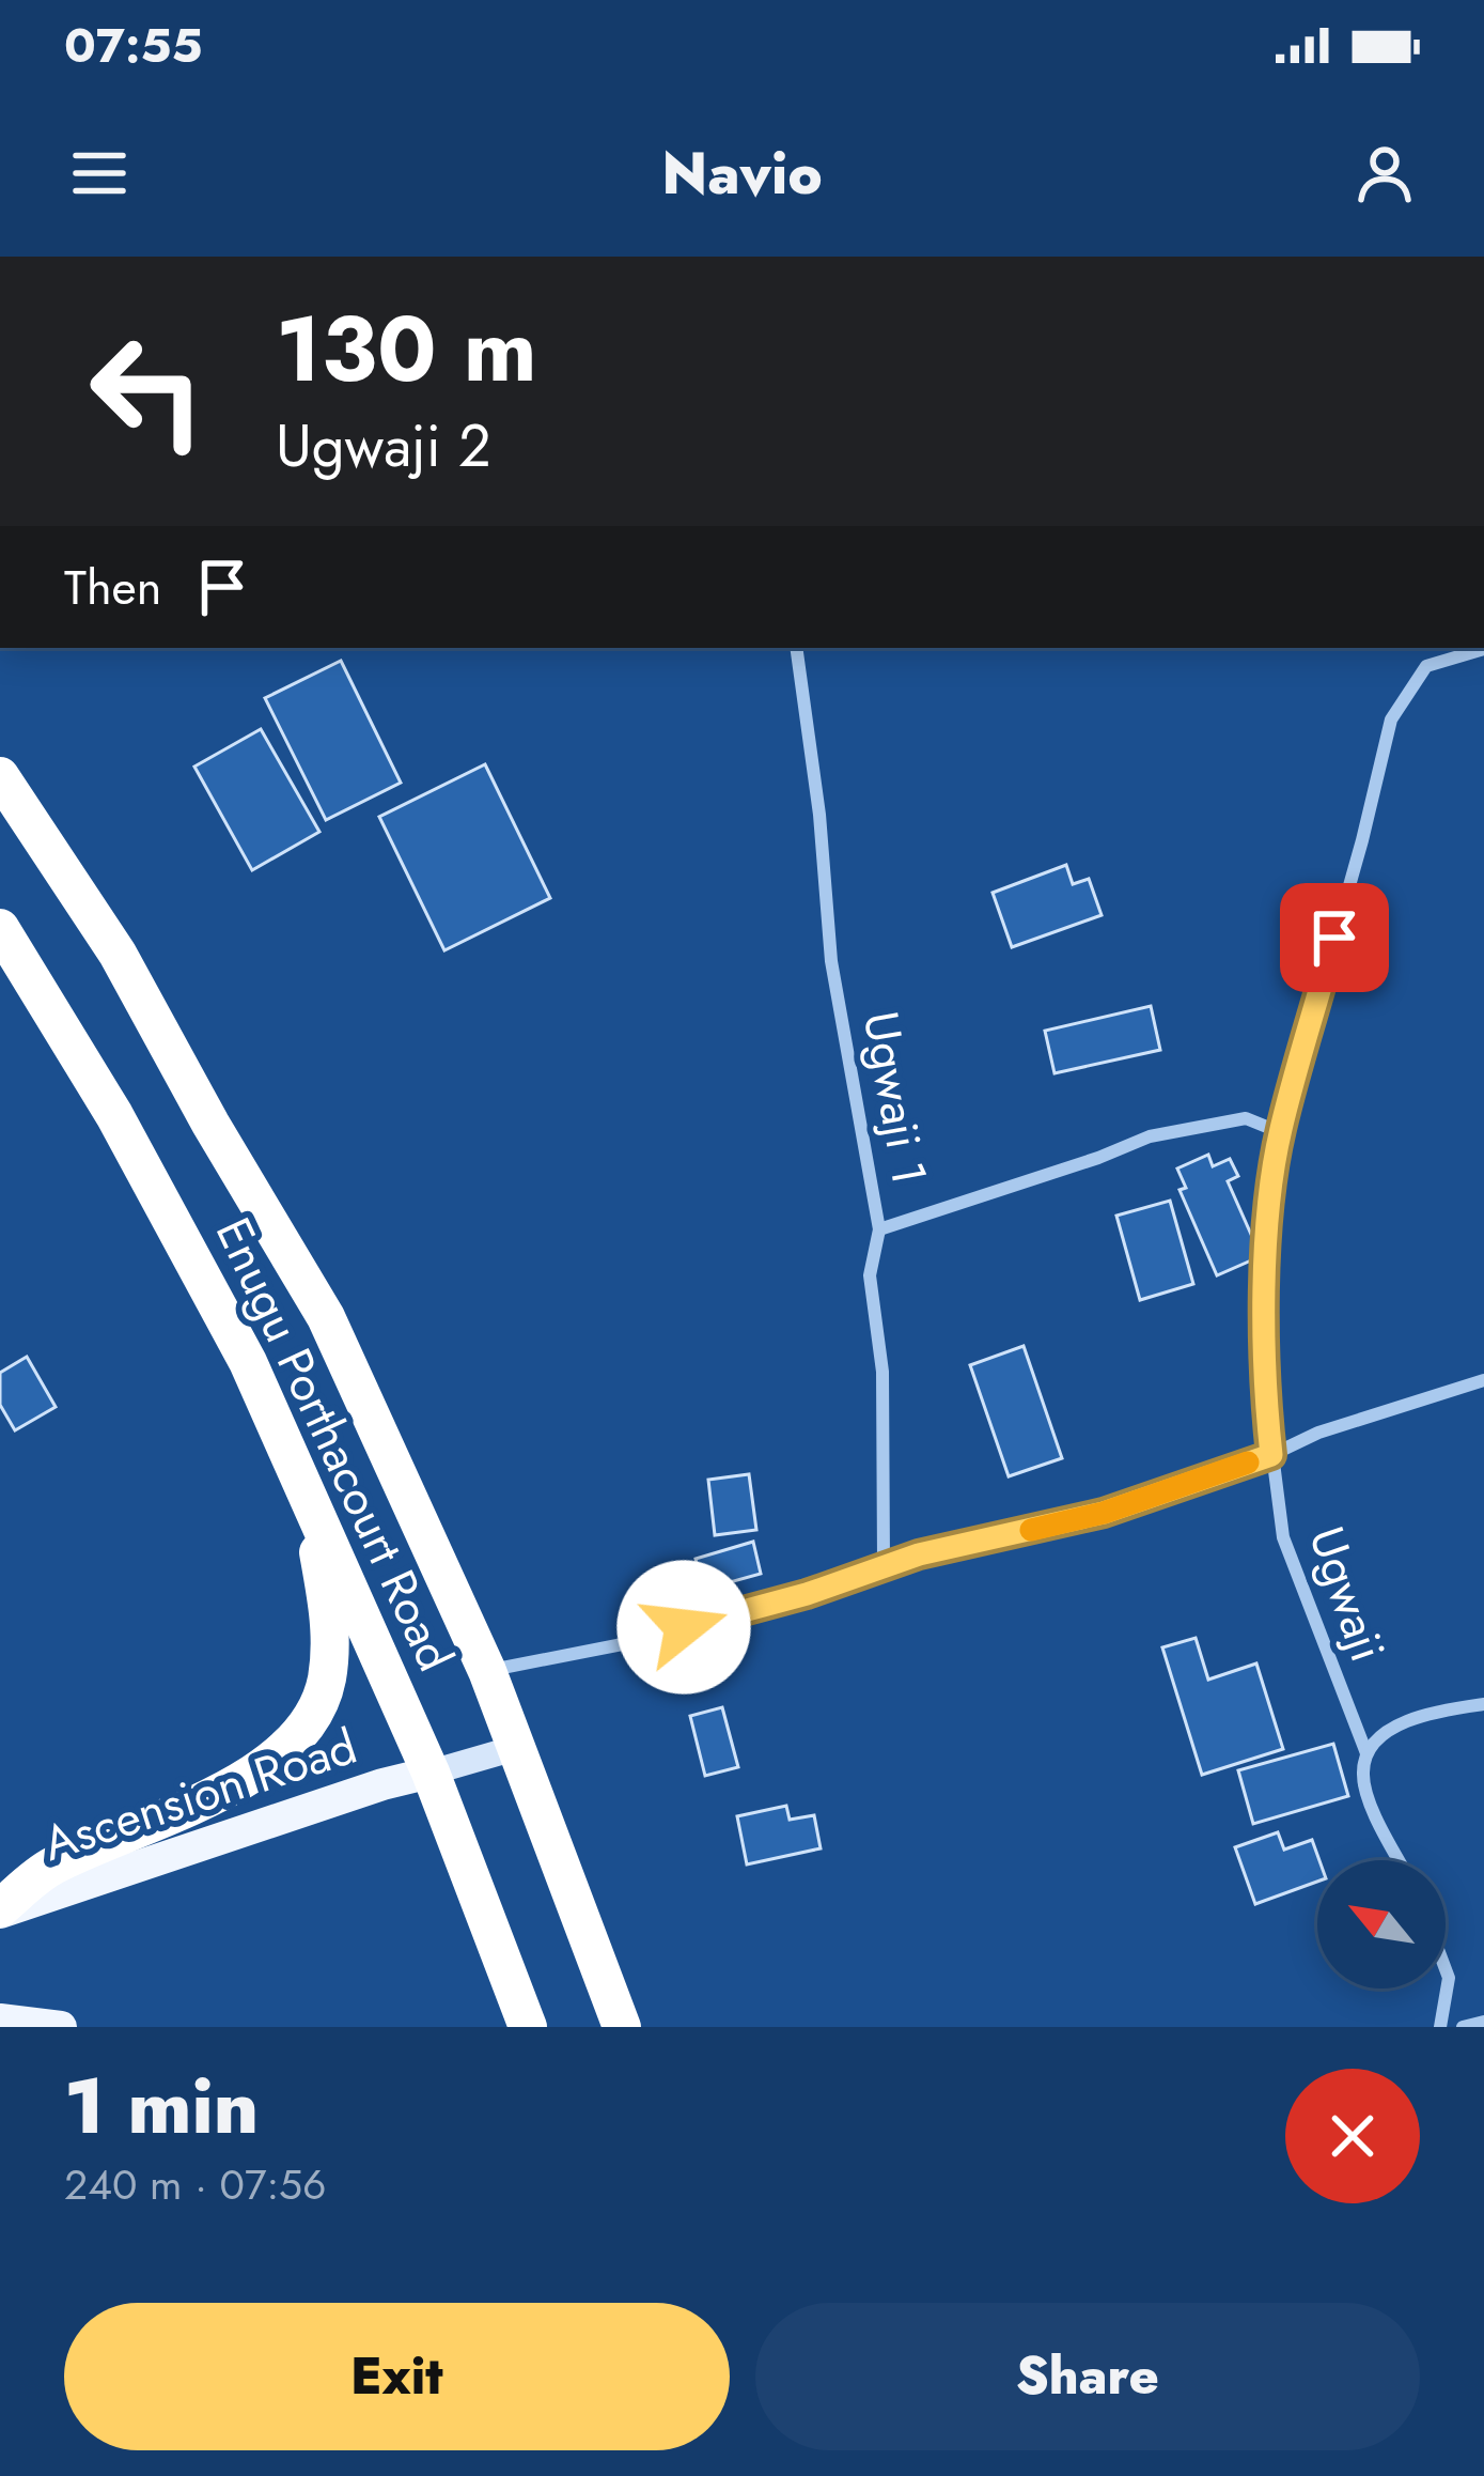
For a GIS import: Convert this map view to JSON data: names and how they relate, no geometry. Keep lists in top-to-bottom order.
{
  "streets": {
    "highway": ["Enugu Porthacourt Road"],
    "main road": ["Ascension Road"],
    "street": ["Ugwaji 1", "Ugwaji"]
  },
  "crossings": [
    ["Enugu Porthacourt Road", "Ascension Road"]
  ],
  "north": "top left",
  "page": {
    "status": "07:55",
    "header": "Navio",
    "turn": ["130 m", "Ugwaji 2"],
    "then": "Then",
    "heading": ["1 min", "240 m · 07:56"],
    "buttons": ["Exit", "Share"]
  }
}
